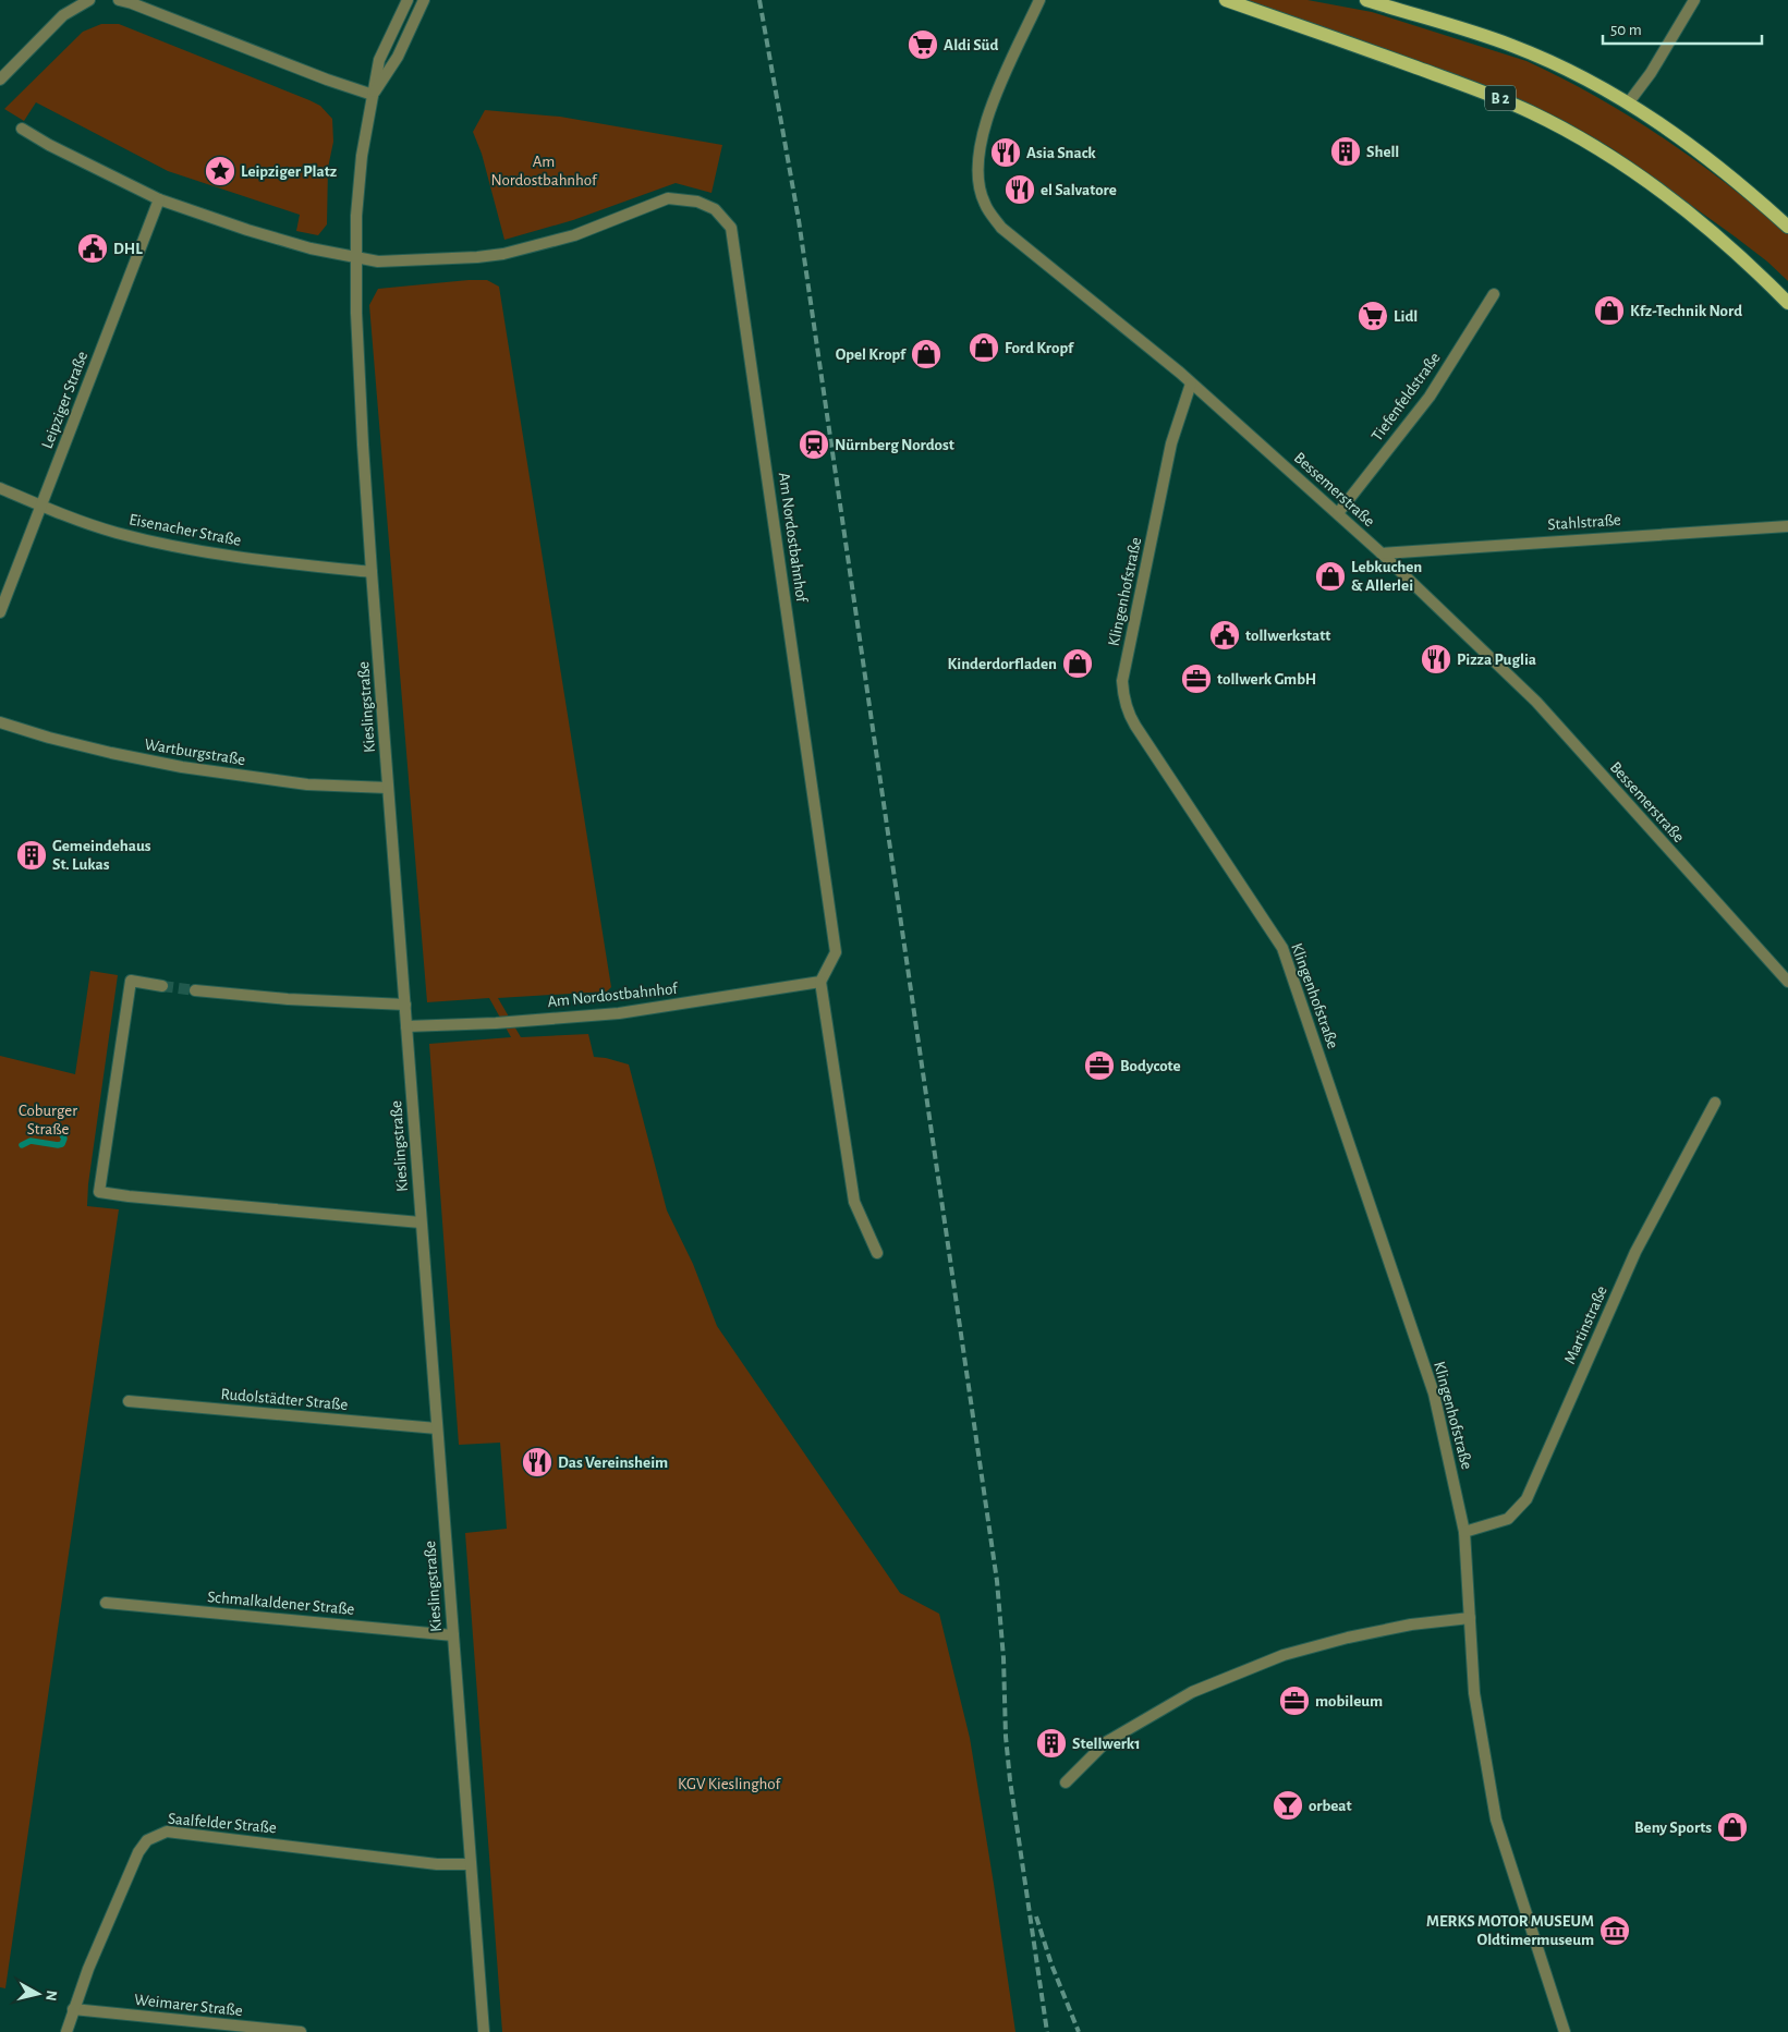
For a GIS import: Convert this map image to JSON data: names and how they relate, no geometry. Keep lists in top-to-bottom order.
{
  "streets": {
    "main road": ["B 2"],
    "street": [
      "Tiefenfeldstraße",
      "Leipziger Straße",
      "Bessemerstraße",
      "Stahlstraße",
      "Eisenacher Straße",
      "Am Nordostbahnhof",
      "Klingenhofstraße",
      "Kieslingstraße",
      "Wartburgstraße",
      "Martinstraße",
      "Rudolstädter Straße",
      "Schmalkaldener Straße",
      "Saalfelder Straße",
      "Weimarer Straße"
    ]
  },
  "crossings": [
    ["Tiefenfeldstraße", "Bessemerstraße"],
    ["Leipziger Straße", "Eisenacher Straße"],
    ["Bessemerstraße", "Stahlstraße"],
    ["Bessemerstraße", "Klingenhofstraße"],
    ["Eisenacher Straße", "Kieslingstraße"],
    ["Am Nordostbahnhof", "Kieslingstraße"],
    ["Klingenhofstraße", "Martinstraße"],
    ["Kieslingstraße", "Wartburgstraße"],
    ["Kieslingstraße", "Rudolstädter Straße"],
    ["Kieslingstraße", "Schmalkaldener Straße"],
    ["Kieslingstraße", "Saalfelder Straße"],
    ["Saalfelder Straße", "Weimarer Straße"]
  ],
  "parks": ["Am Nordostbahnhof", "Coburger Straße", "KGV Kieslinghof"],
  "places": {
    "supermarket": ["Aldi Süd", "Lidl"],
    "building": ["Shell", "Gemeindehaus St. Lukas", "Stellwerk1"],
    "restaurant": [
      "Asia Snack",
      "el Salvatore",
      "Pizza Puglia",
      "Das Vereinsheim"
    ],
    "place": ["Leipziger Platz"],
    "public building": ["DHL", "tollwerkstatt"],
    "shop": [
      "Kfz-Technik Nord",
      "Ford Kropf",
      "Opel Kropf",
      "Lebkuchen & Allerlei",
      "Kinderdorfladen",
      "Beny Sports"
    ],
    "station": ["Nürnberg Nordost"],
    "office": ["tollwerk GmbH", "Bodycote", "mobileum"],
    "bar": ["orbeat"],
    "museum": ["MERKS MOTOR MUSEUM Oldtimermuseum"]
  },
  "scale_bar": "50 m",
  "north": "right"
}
